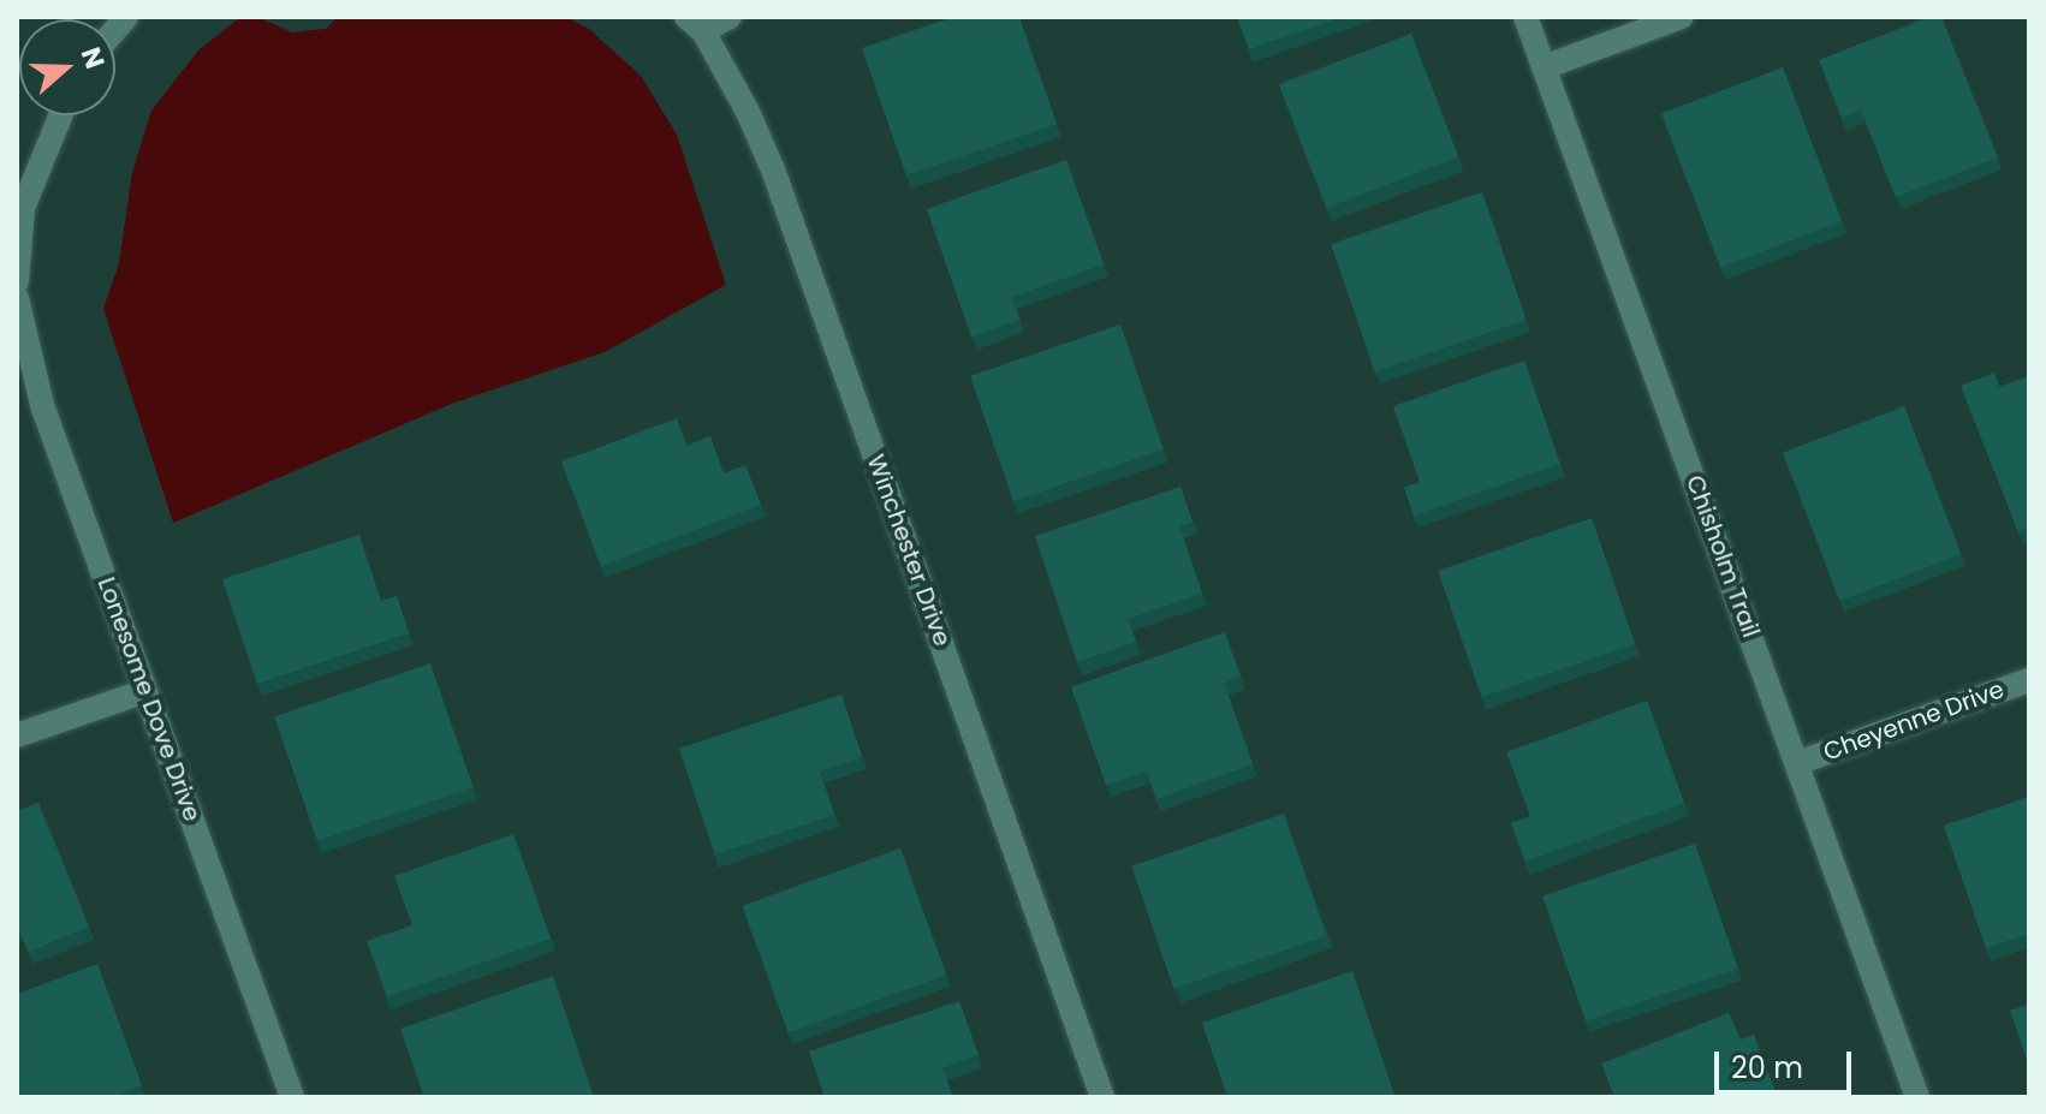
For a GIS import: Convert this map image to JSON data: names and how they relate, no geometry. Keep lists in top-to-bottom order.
{
  "streets": {
    "street": [
      "Winchester Drive",
      "Chisholm Trail",
      "Lonesome Dove Drive",
      "Cheyenne Drive"
    ]
  },
  "crossings": [
    ["Chisholm Trail", "Cheyenne Drive"]
  ],
  "scale_bar": "20 m",
  "north": "right"
}
